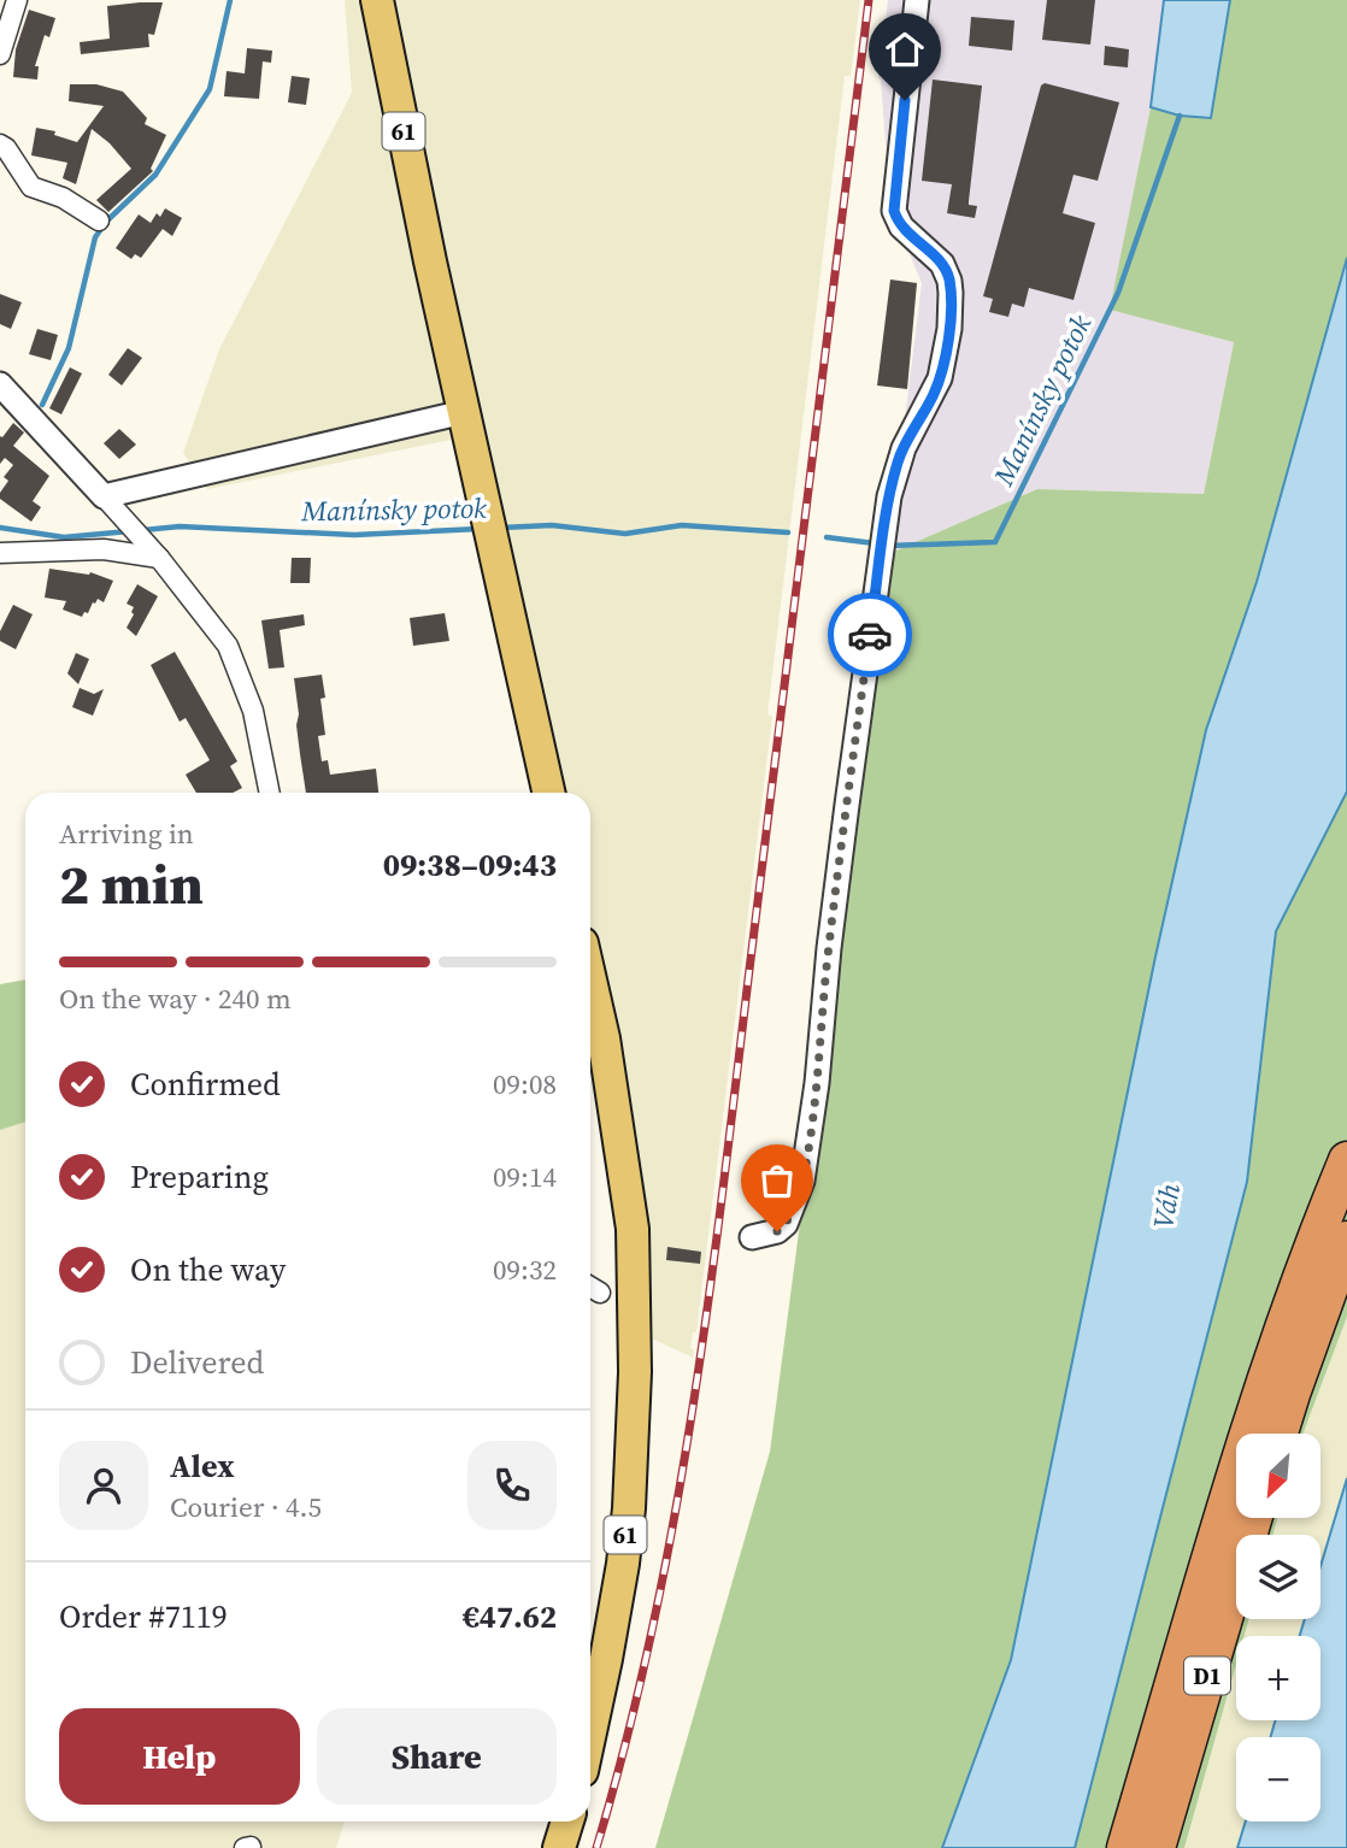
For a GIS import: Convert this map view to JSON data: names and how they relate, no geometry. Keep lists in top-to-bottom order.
{
  "streets": {
    "highway": ["D1"],
    "main road": ["61"]
  },
  "water": ["Manínsky potok", "Váh"],
  "north": "bottom left",
  "page": {
    "heading": ["2 min", "Arriving in", "09:38–09:43"],
    "panel": [
      "Alex",
      "Courier · 4.5",
      "Order #7119",
      "€47.62"
    ],
    "bar": "On the way · 240 m",
    "list": [
      ["Confirmed", "09:08"],
      ["Preparing", "09:14"],
      ["On the way", "09:32"],
      "Delivered"
    ],
    "map_buttons": ["+", "−"],
    "buttons": ["Help", "Share"]
  }
}
